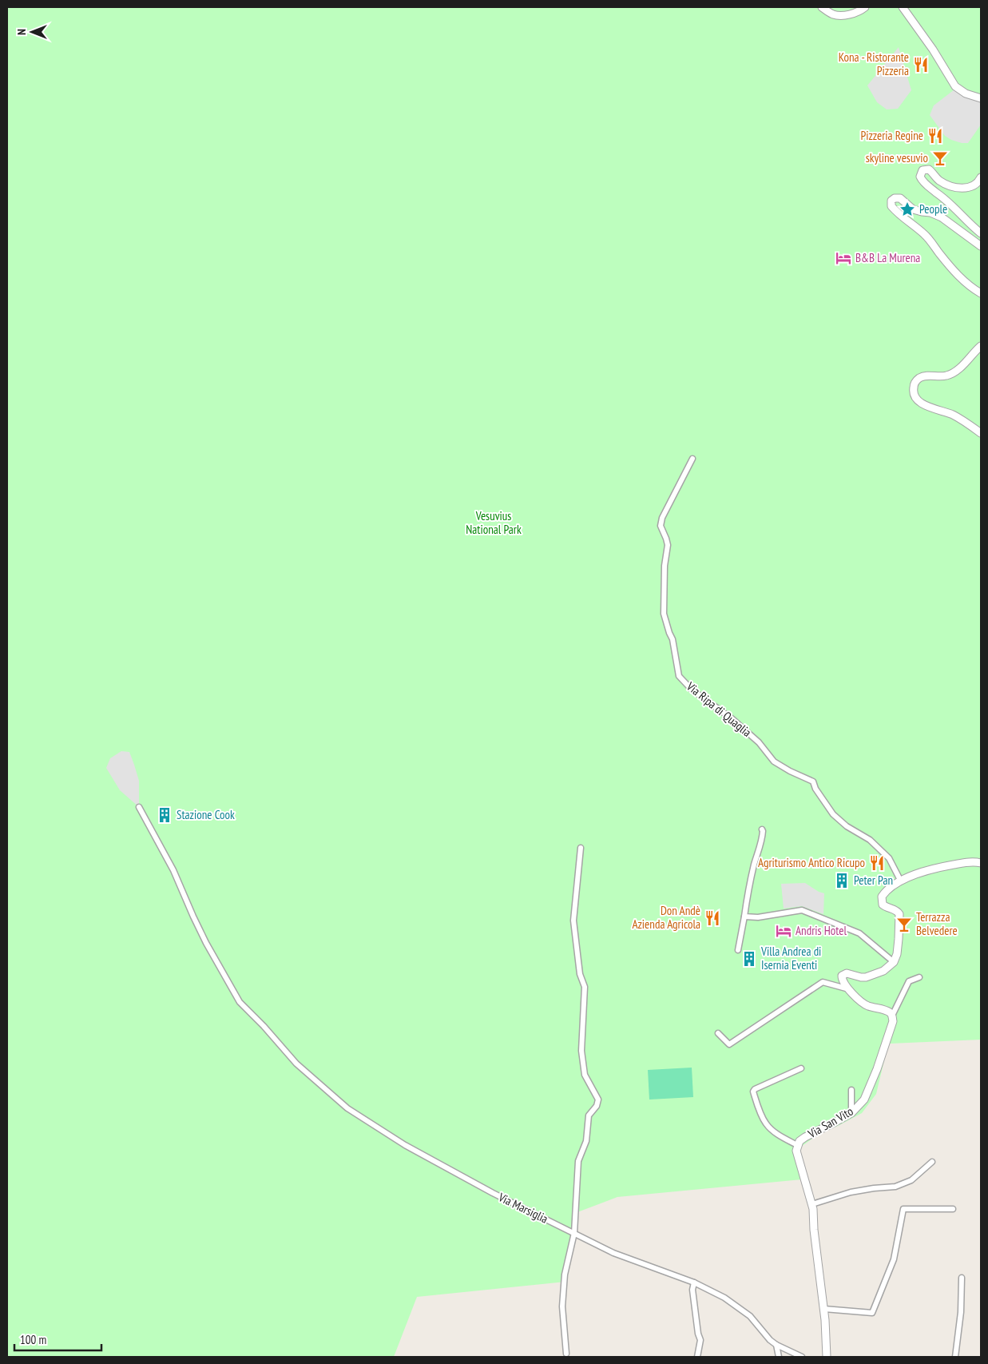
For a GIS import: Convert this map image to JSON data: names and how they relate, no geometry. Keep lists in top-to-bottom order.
{
  "streets": {
    "street": ["Via Ripa di Quaglia", "Via San Vito", "Via Marsiglia"]
  },
  "parks": ["Vesuvius National Park"],
  "places": {
    "restaurant": [
      "Kona - Ristorante Pizzeria",
      "Pizzeria Regine",
      "Agriturismo Antico Ricupo",
      "Don Andè Azienda Agricola"
    ],
    "bar": ["skyline vesuvio", "Terrazza Belvedere"],
    "place": ["People"],
    "hotel": ["B&B La Murena", "Andris Hotel"],
    "building": ["Stazione Cook", "Peter Pan", "Villa Andrea di Isernia Eventi"]
  },
  "scale_bar": "100 m",
  "north": "left"
}
